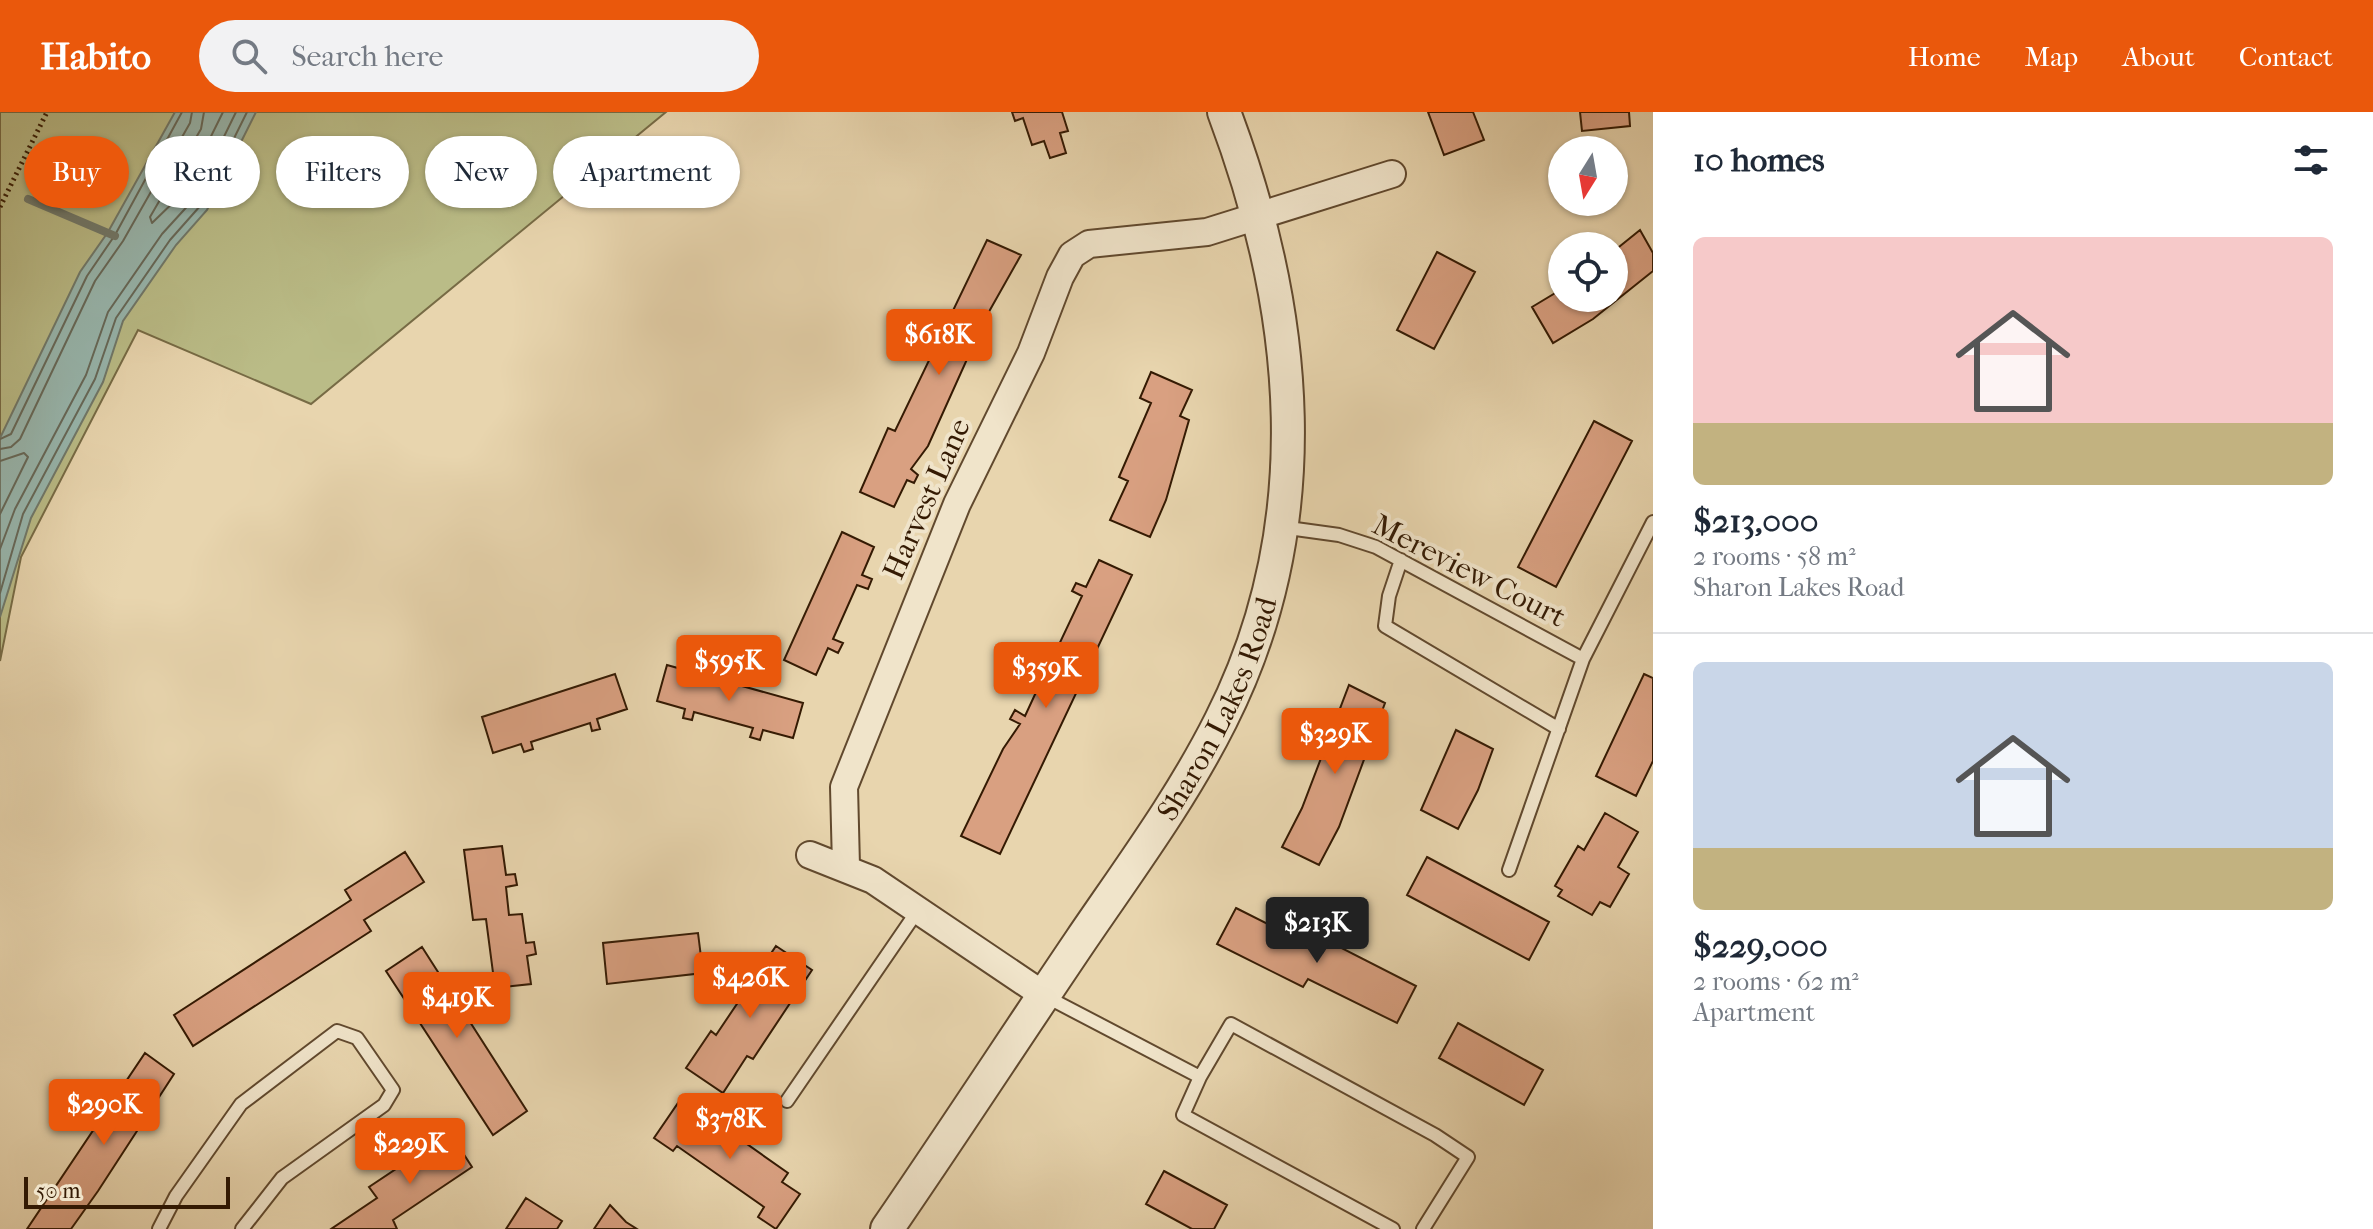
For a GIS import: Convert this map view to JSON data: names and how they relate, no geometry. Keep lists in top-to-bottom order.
{
  "streets": {
    "street": ["Harvest Lane", "Sharon Lakes Road"],
    "lane": ["Mereview Court"]
  },
  "crossings": [
    ["Harvest Lane", "Sharon Lakes Road"],
    ["Mereview Court", "Sharon Lakes Road"]
  ],
  "scale_bar": "50 m",
  "north": "bottom",
  "page": {
    "header": "Habito",
    "search": "Search here",
    "nav": [
      "Home",
      "Map",
      "About",
      "Contact"
    ],
    "heading": "10 homes",
    "chip": [
      "Buy",
      "Rent",
      "Filters",
      "New",
      "Apartment"
    ],
    "list": [
      {
        "name": "$213,000",
        "note": "2 rooms · 58 m² · Sharon Lakes Road"
      },
      {
        "name": "$229,000",
        "note": "2 rooms · 62 m² · Apartment"
      }
    ],
    "price": [
      "$618K",
      "$595K",
      "$359K",
      "$329K",
      "$213K",
      "$426K",
      "$419K",
      "$290K",
      "$378K",
      "$229K"
    ],
    "scale": "50 m"
  }
}
